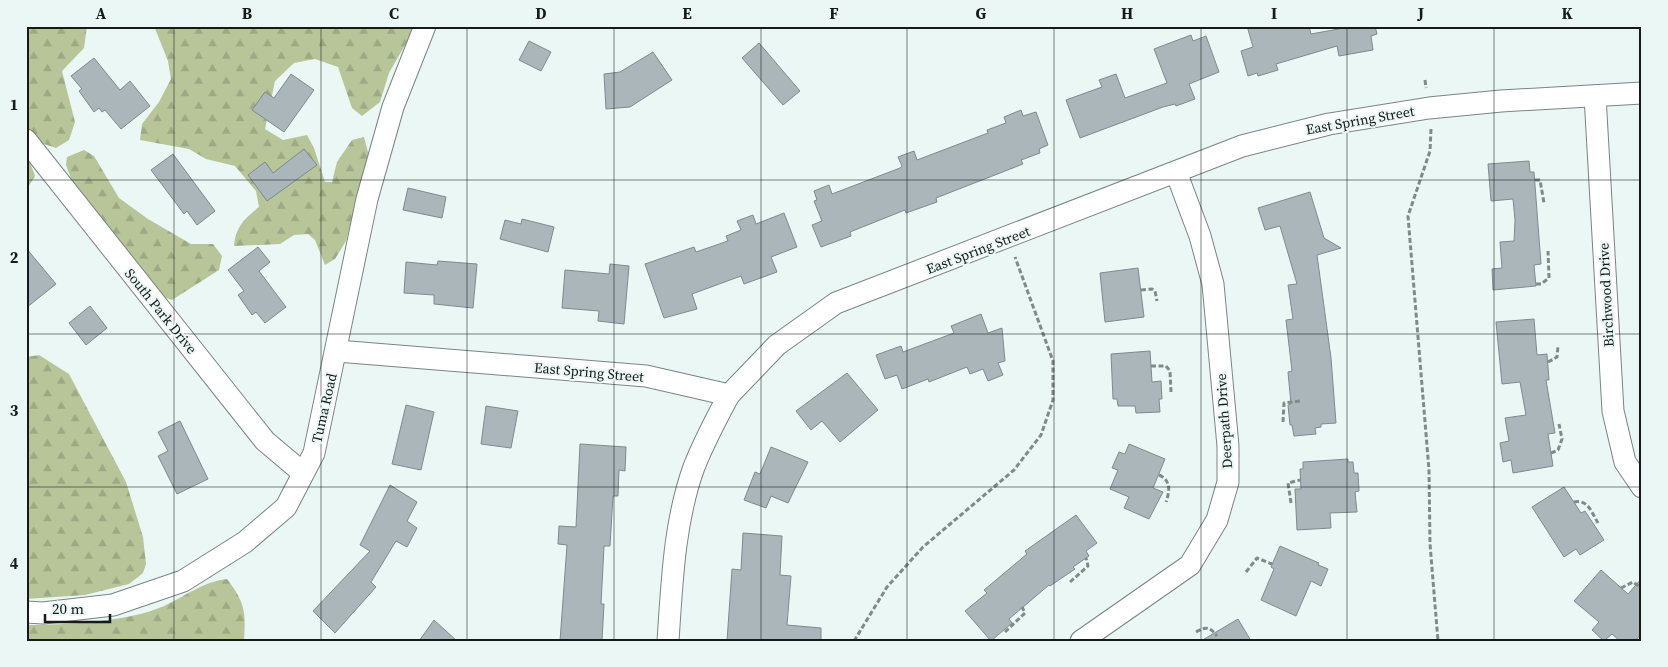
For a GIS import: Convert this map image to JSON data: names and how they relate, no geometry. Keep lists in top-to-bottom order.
{
  "streets": {
    "street": [
      "East Spring Street",
      "Birchwood Drive",
      "South Park Drive",
      "Tuma Road",
      "Deerpath Drive"
    ]
  },
  "crossings": [
    ["East Spring Street", "Birchwood Drive"],
    ["East Spring Street", "Tuma Road"],
    ["East Spring Street", "Deerpath Drive"],
    ["South Park Drive", "Tuma Road"]
  ],
  "scale_bar": "20 m",
  "grid": {
    "columns": [
      "A",
      "B",
      "C",
      "D",
      "E",
      "F",
      "G",
      "H",
      "I",
      "J",
      "K"
    ],
    "rows": [
      "1",
      "2",
      "3",
      "4"
    ]
  }
}
